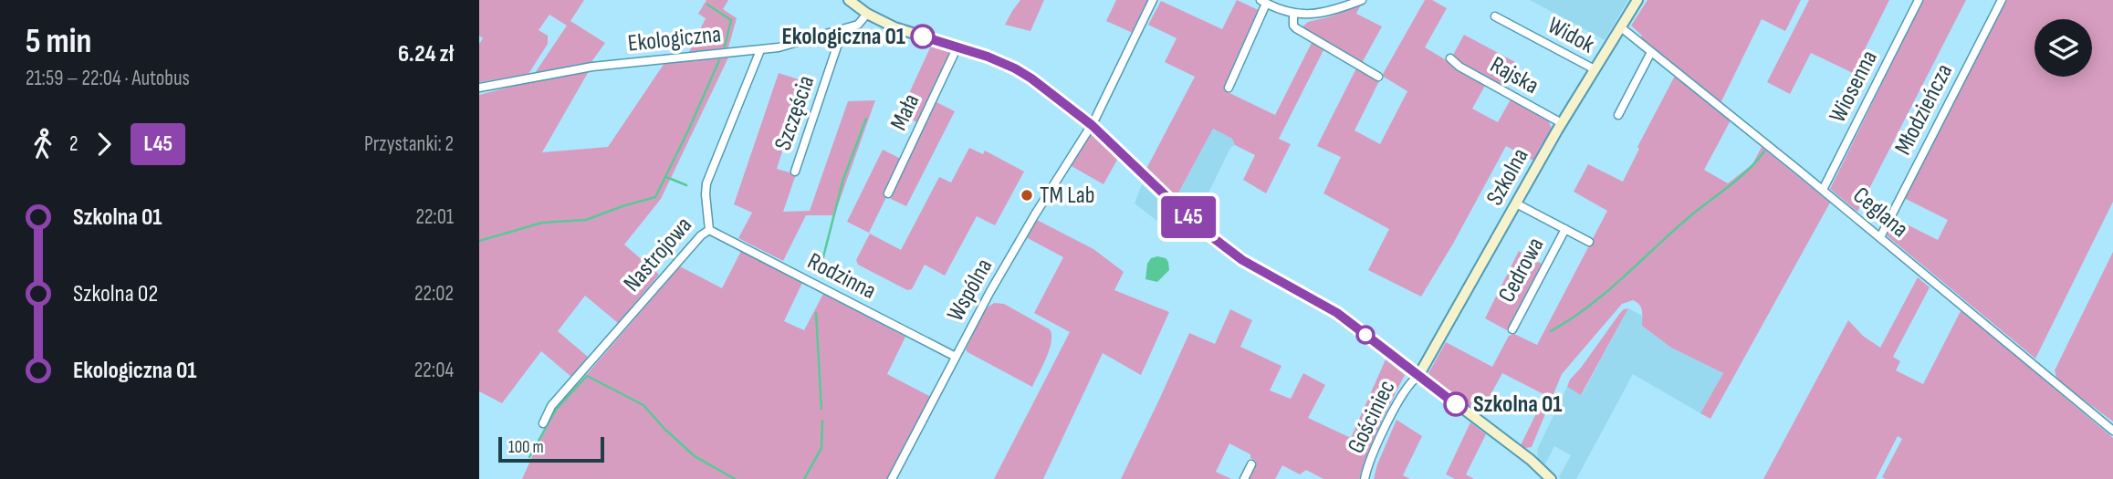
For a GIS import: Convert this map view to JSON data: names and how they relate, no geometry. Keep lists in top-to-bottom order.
{
  "streets": {
    "street": [
      "Widok",
      "Ekologiczna",
      "Rajska",
      "Wiosenna",
      "Młodzieńcza",
      "Mała",
      "Szczęścia",
      "Szkolna",
      "Ceglana",
      "Nastrojowa",
      "Cedrowa",
      "Rodzinna",
      "Wspólna",
      "Gościniec"
    ]
  },
  "crossings": [
    ["Widok", "Szkolna"],
    ["Ekologiczna", "Szczęścia"],
    ["Ekologiczna", "Nastrojowa"],
    ["Rajska", "Szkolna"],
    ["Wiosenna", "Ceglana"],
    ["Młodzieńcza", "Ceglana"],
    ["Szkolna", "Ceglana"],
    ["Szkolna", "Gościniec"],
    ["Nastrojowa", "Rodzinna"],
    ["Rodzinna", "Wspólna"]
  ],
  "places": ["Ekologiczna 01", "TM Lab", "Szkolna 01"],
  "lines": ["bus line L45"],
  "scale_bar": "100 m",
  "page": {
    "heading": ["5 min", "21:59 – 22:04 · Autobus", "6.24 zł"],
    "on_map": "L45",
    "legs": ["2", "L45", "Przystanki: 2"],
    "list": [
      {
        "name": "Szkolna 01",
        "value": "22:01"
      },
      {
        "name": "Szkolna 02",
        "value": "22:02"
      },
      {
        "name": "Ekologiczna 01",
        "value": "22:04"
      }
    ],
    "scale": "100 m"
  }
}
